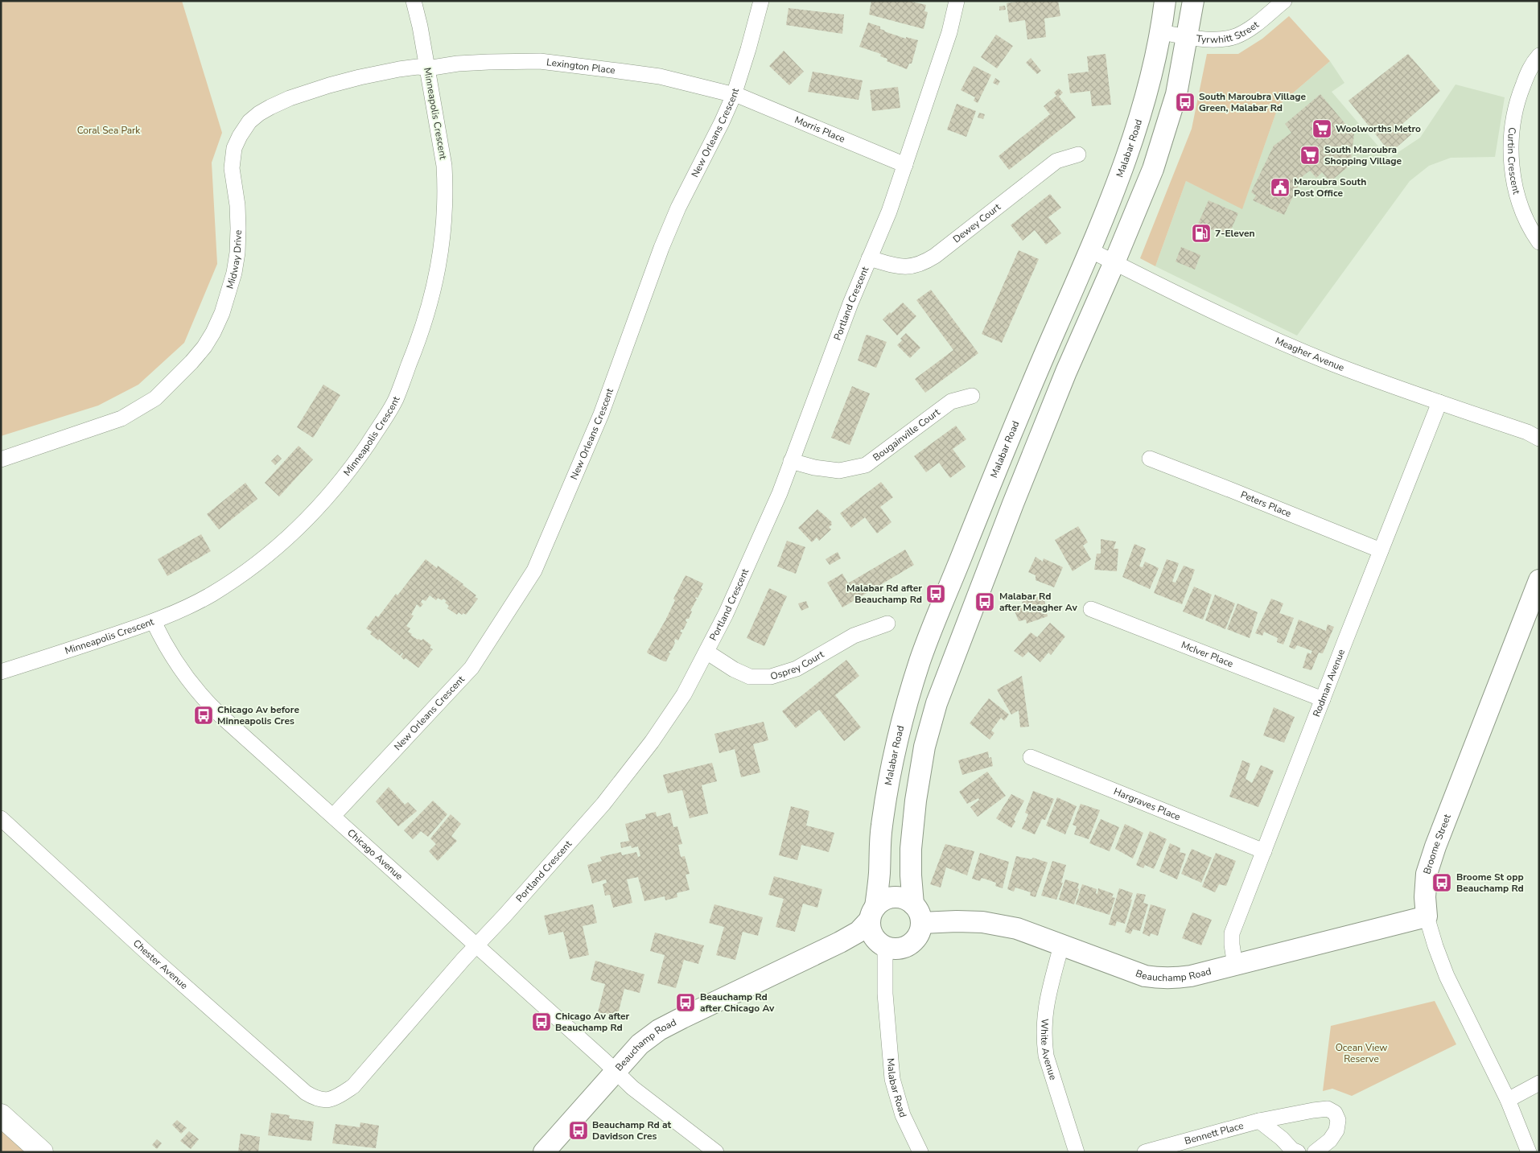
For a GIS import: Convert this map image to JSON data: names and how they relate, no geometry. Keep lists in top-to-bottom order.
{
  "streets": {
    "main road": ["Malabar Road", "Broome Street", "Beauchamp Road"],
    "street": [
      "Tyrwhitt Street",
      "Lexington Place",
      "Minneapolis Crescent",
      "Morris Place",
      "New Orleans Crescent",
      "Curtin Crescent",
      "Dewey Court",
      "Midway Drive",
      "Portland Crescent",
      "Meagher Avenue",
      "Bougainville Court",
      "Peters Place",
      "McIver Place",
      "Osprey Court",
      "Rodman Avenue",
      "Hargraves Place",
      "Chicago Avenue",
      "Chester Avenue",
      "White Avenue",
      "Bennett Place"
    ]
  },
  "crossings": [
    ["Tyrwhitt Street", "Malabar Road"],
    ["Lexington Place", "Minneapolis Crescent"],
    ["Lexington Place", "Morris Place"],
    ["Lexington Place", "New Orleans Crescent"],
    ["Lexington Place", "Midway Drive"],
    ["Minneapolis Crescent", "Midway Drive"],
    ["Minneapolis Crescent", "Chicago Avenue"],
    ["Morris Place", "New Orleans Crescent"],
    ["Morris Place", "Portland Crescent"],
    ["New Orleans Crescent", "Chicago Avenue"],
    ["Malabar Road", "Meagher Avenue"],
    ["Malabar Road", "Beauchamp Road"],
    ["Dewey Court", "Portland Crescent"],
    ["Portland Crescent", "Bougainville Court"],
    ["Portland Crescent", "Osprey Court"],
    ["Portland Crescent", "Chicago Avenue"],
    ["Portland Crescent", "Chester Avenue"],
    ["Meagher Avenue", "Rodman Avenue"],
    ["Peters Place", "Rodman Avenue"],
    ["McIver Place", "Rodman Avenue"],
    ["Rodman Avenue", "Hargraves Place"],
    ["Rodman Avenue", "Beauchamp Road"],
    ["Broome Street", "Beauchamp Road"],
    ["Chicago Avenue", "Beauchamp Road"],
    ["Beauchamp Road", "White Avenue"]
  ],
  "parks": ["Coral Sea Park", "Ocean View Reserve"],
  "places": {
    "bus stop": [
      "South Maroubra Village Green, Malabar Rd",
      "Malabar Rd after Beauchamp Rd",
      "Malabar Rd after Meagher Av",
      "Chicago Av before Minneapolis Cres",
      "Broome St opp Beauchamp Rd",
      "Beauchamp Rd after Chicago Av",
      "Chicago Av after Beauchamp Rd",
      "Beauchamp Rd at Davidson Cres"
    ],
    "supermarket": ["Woolworths Metro", "South Maroubra Shopping Village"],
    "public building": ["Maroubra South Post Office"],
    "fuel station": ["7-Eleven"]
  }
}
